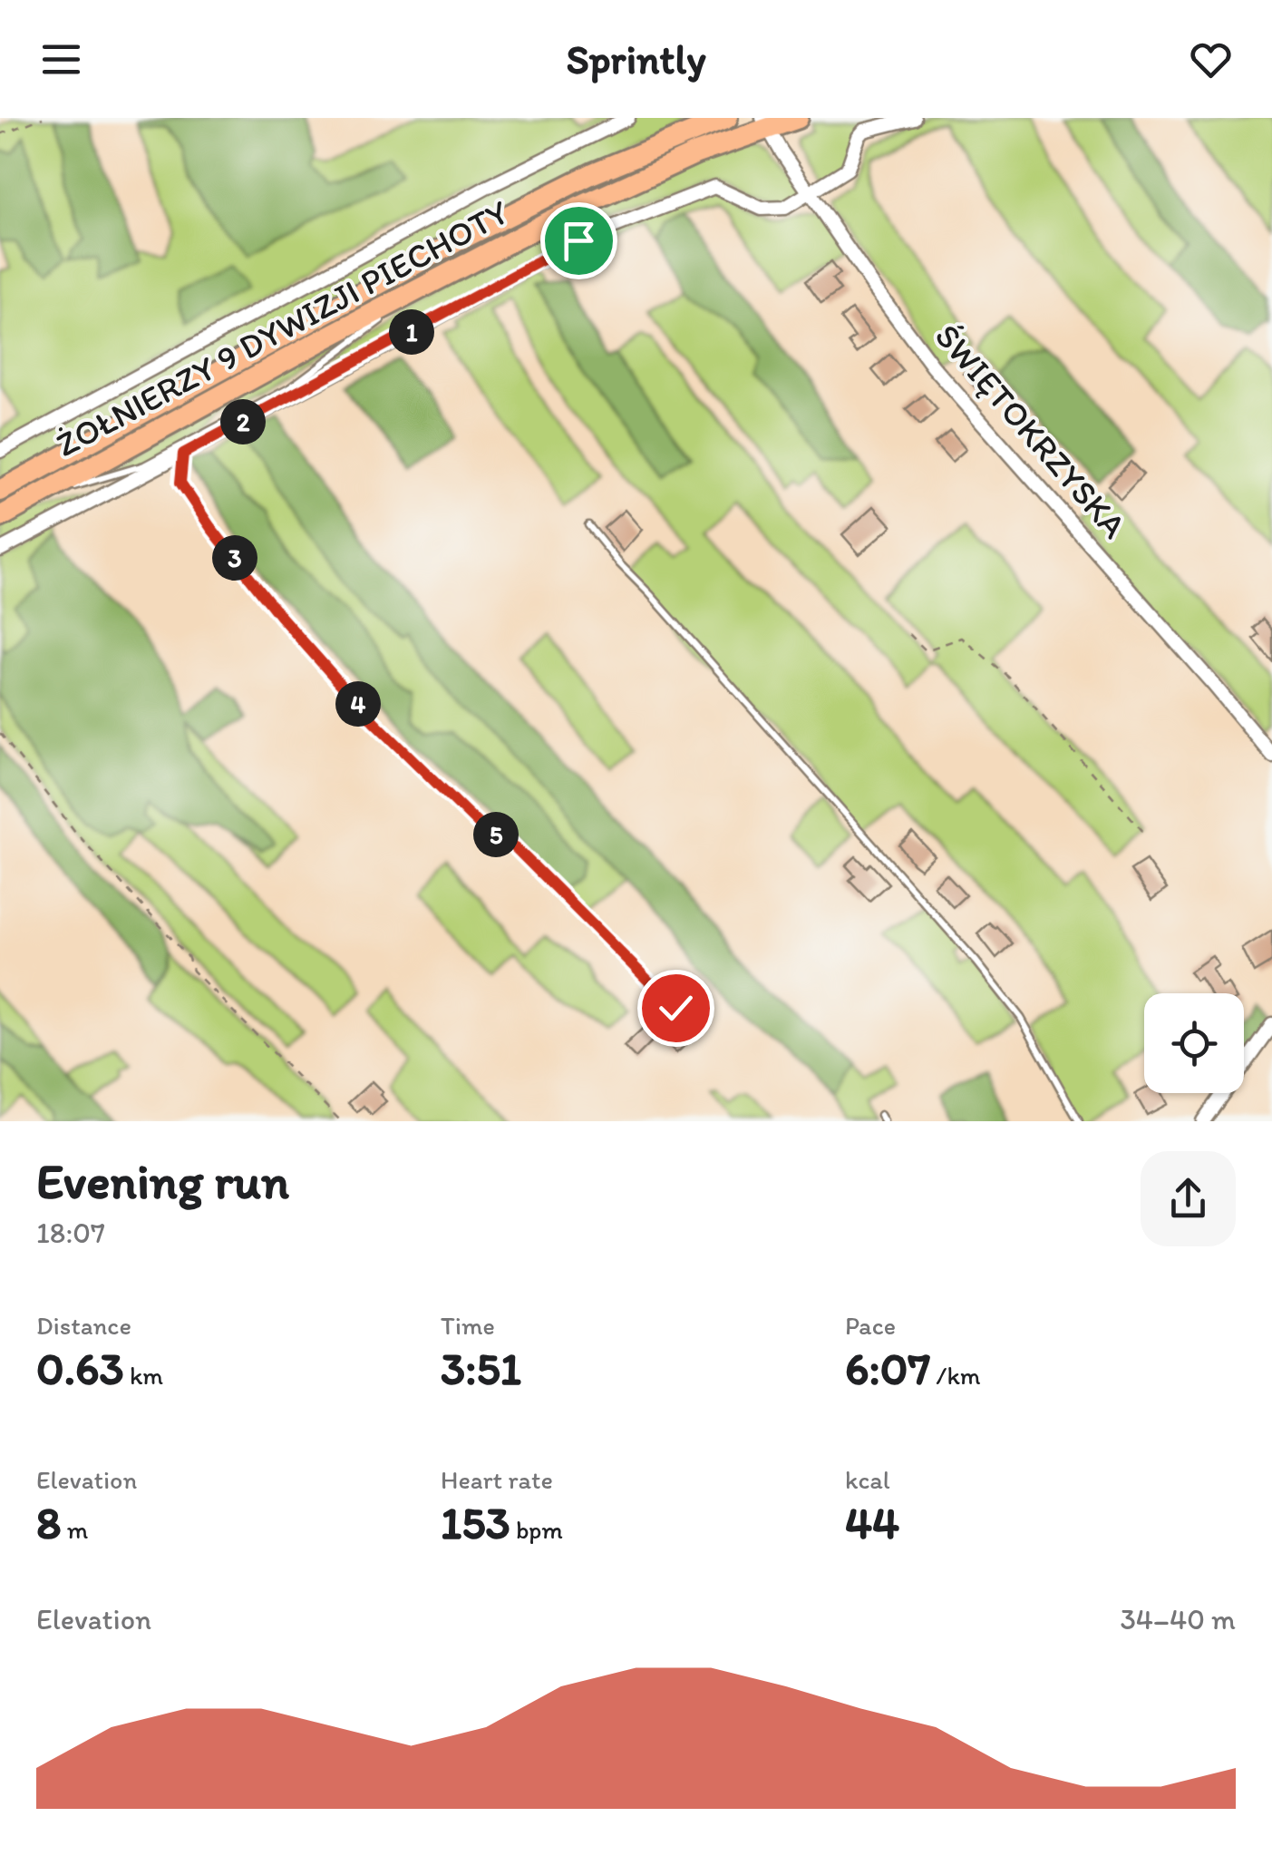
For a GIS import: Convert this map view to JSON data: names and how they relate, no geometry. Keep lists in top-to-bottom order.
{
  "streets": {
    "highway": ["ŻOŁNIERZY 9 DYWIZJI PIECHOTY"],
    "street": ["ŚWIĘTOKRZYSKA"]
  },
  "crossings": [
    ["ŻOŁNIERZY 9 DYWIZJI PIECHOTY", "ŚWIĘTOKRZYSKA"]
  ],
  "page": {
    "header": "Sprintly",
    "pins": [
      "1",
      "2",
      "3",
      "4",
      "5"
    ],
    "heading": ["Evening run", "18:07"],
    "stats": [
      ["Distance", "0.63 km"],
      ["Time", "3:51"],
      ["Pace", "6:07 /km"],
      ["Elevation", "8 m"],
      ["Heart rate", "153 bpm"],
      ["kcal", "44"]
    ],
    "chart": ["Elevation", "34–40 m"]
  }
}
